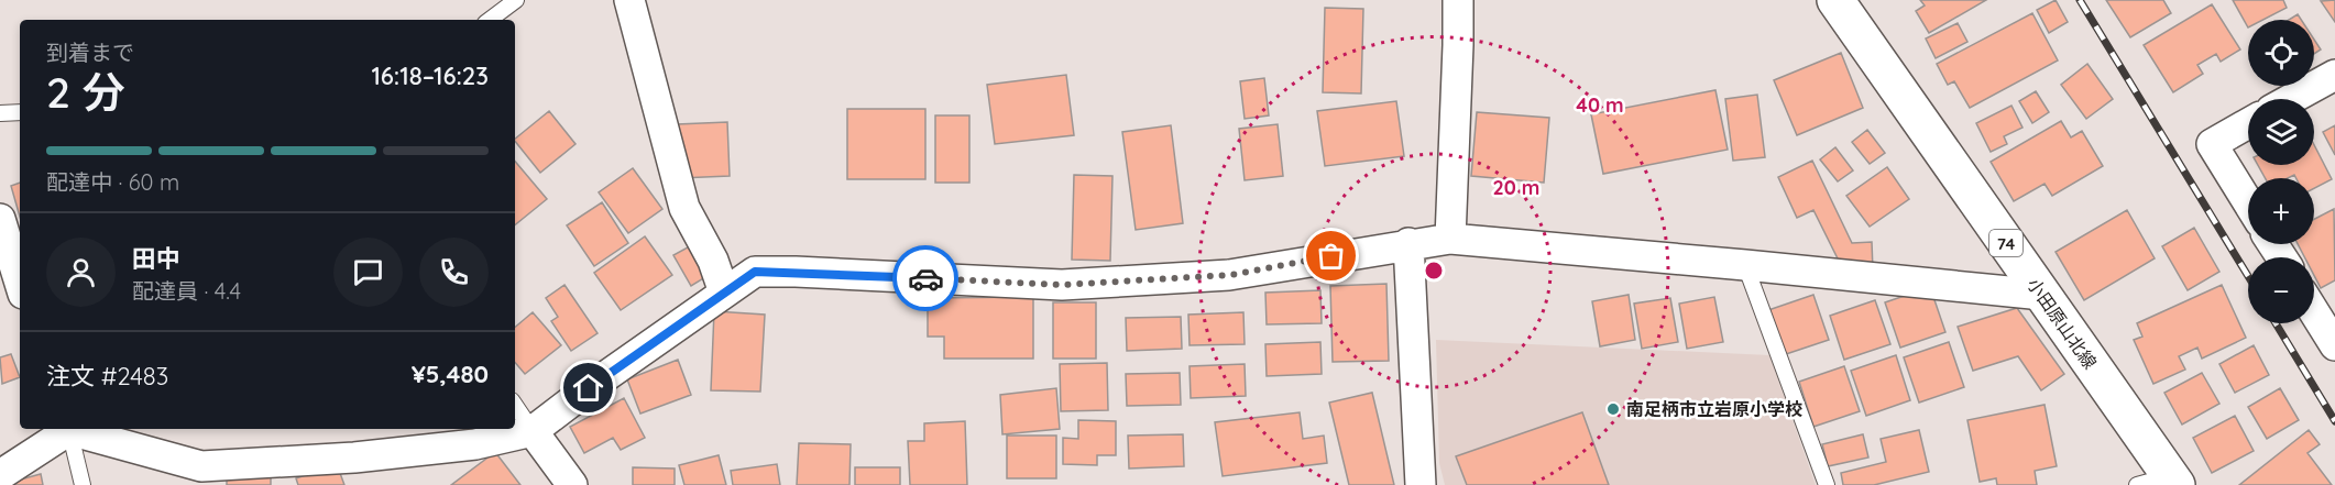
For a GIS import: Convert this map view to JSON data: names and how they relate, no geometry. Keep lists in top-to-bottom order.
{
  "streets": {
    "main road": ["74", "小田原山北線"]
  },
  "places": ["南足柄市立岩原小学校"],
  "page": {
    "map_buttons": ["+", "−"],
    "heading": ["2 分", "到着まで", "16:18–16:23"],
    "panel": [
      "田中",
      "配達員 · 4.4",
      "注文 #2483",
      "¥5,480"
    ],
    "bar": "配達中 · 60 m"
  },
  "rings": ["40 m", "20 m"]
}
